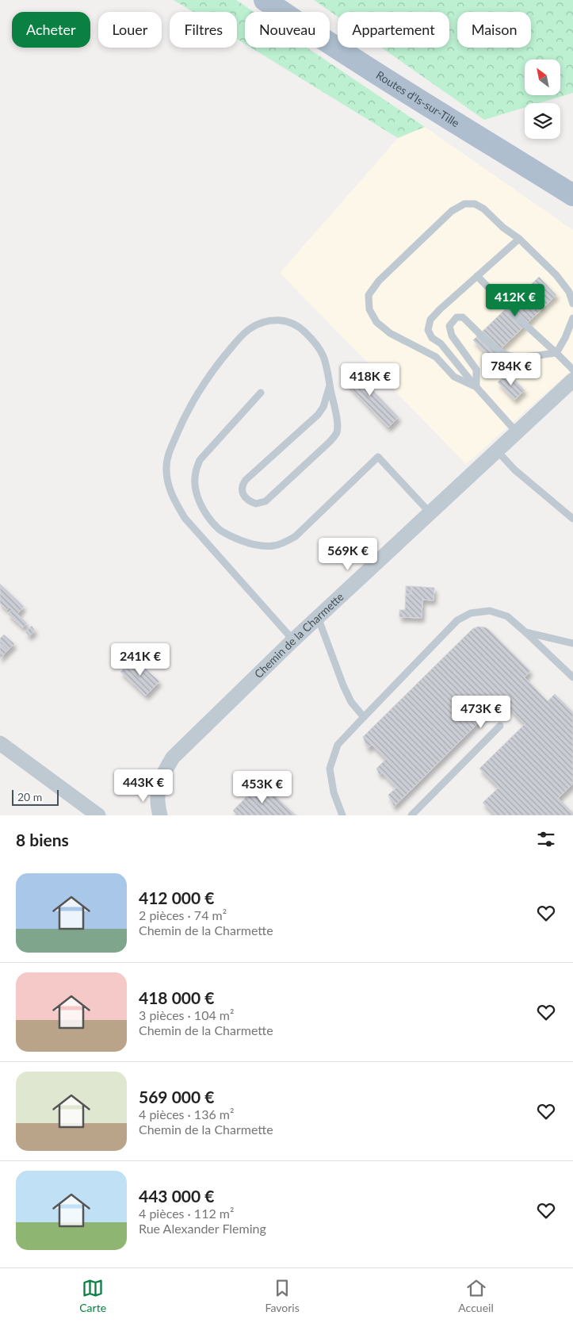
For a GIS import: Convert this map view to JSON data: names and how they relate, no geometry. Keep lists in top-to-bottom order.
{
  "streets": {
    "main road": ["Routes d'Is-sur-Tille"],
    "street": ["Chemin de la Charmette"]
  },
  "scale_bar": "20 m",
  "north": "top left",
  "page": {
    "chip": [
      "Acheter",
      "Louer",
      "Filtres",
      "Nouveau",
      "Appartement",
      "Maison"
    ],
    "price": [
      "412K €",
      "784K €",
      "418K €",
      "569K €",
      "241K €",
      "473K €",
      "443K €",
      "453K €"
    ],
    "scale": "20 m",
    "heading": "8 biens",
    "list": [
      {
        "name": "412 000 €",
        "note": "2 pièces · 74 m² · Chemin de la Charmette"
      },
      {
        "name": "418 000 €",
        "note": "3 pièces · 104 m² · Chemin de la Charmette"
      },
      {
        "name": "569 000 €",
        "note": "4 pièces · 136 m² · Chemin de la Charmette"
      },
      {
        "name": "443 000 €",
        "note": "4 pièces · 112 m² · Rue Alexander Fleming"
      }
    ],
    "tabs": ["Carte", "Favoris", "Accueil"]
  }
}
